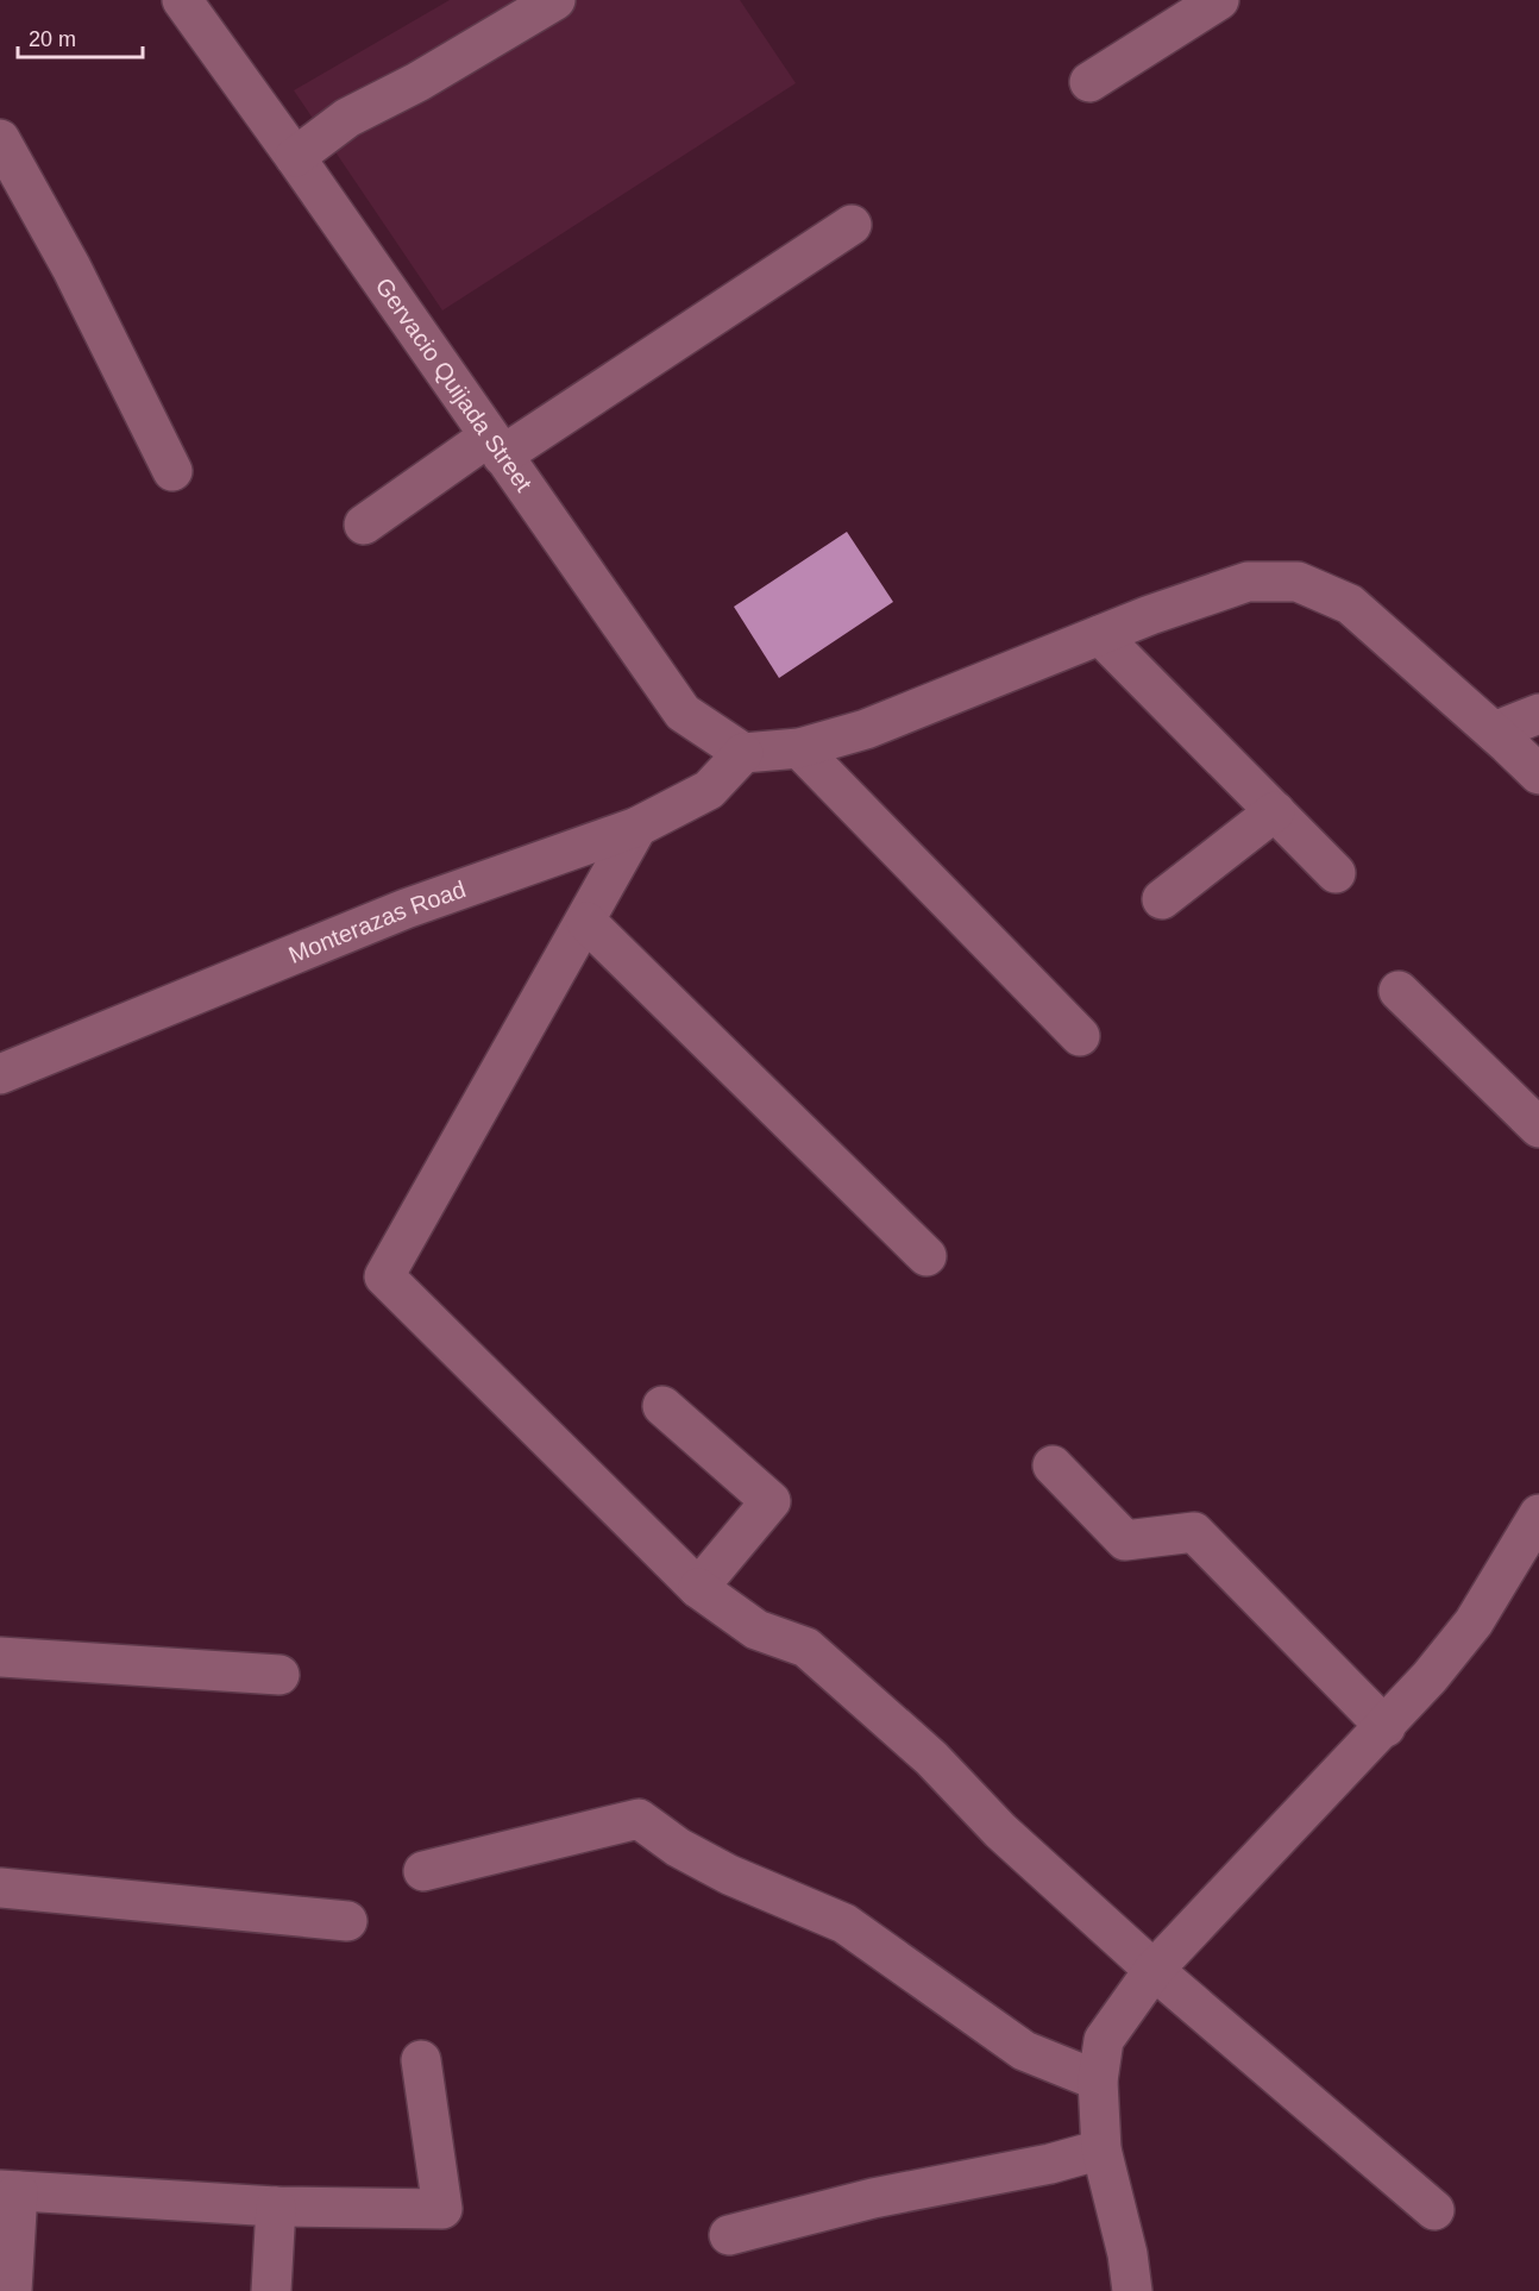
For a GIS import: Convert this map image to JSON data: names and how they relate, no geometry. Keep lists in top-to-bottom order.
{
  "streets": {
    "street": ["Gervacio Quijada Street", "Monterazas Road"]
  },
  "crossings": [
    ["Gervacio Quijada Street", "Monterazas Road"]
  ],
  "scale_bar": "20 m"
}
